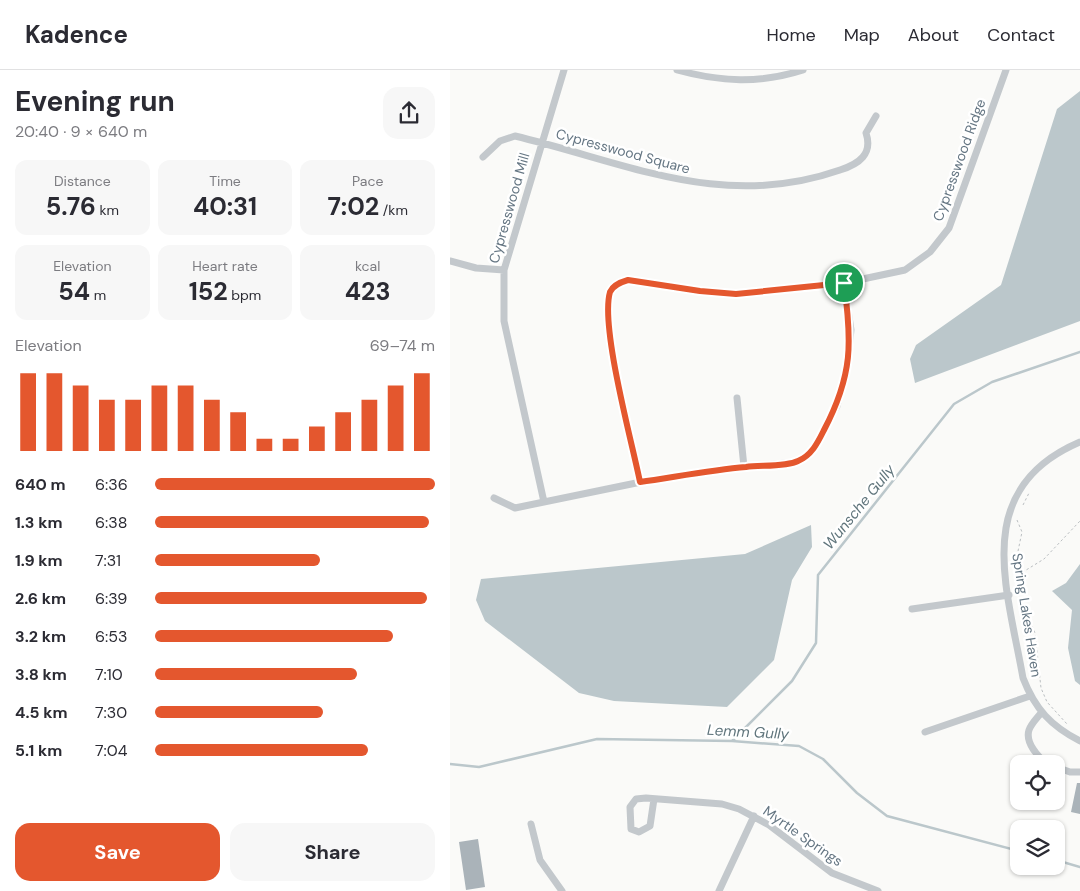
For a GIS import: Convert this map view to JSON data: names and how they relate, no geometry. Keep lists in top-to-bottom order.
{
  "streets": {
    "street": [
      "Cypresswood Square",
      "Cypresswood Ridge",
      "Cypresswood Mill",
      "Spring Lakes Haven",
      "Myrtle Springs"
    ]
  },
  "crossings": [
    ["Cypresswood Square", "Cypresswood Mill"]
  ],
  "water": ["Wunsche Gully", "Lemm Gully"],
  "page": {
    "header": "Kadence",
    "nav": [
      "Home",
      "Map",
      "About",
      "Contact"
    ],
    "heading": ["Evening run", "20:40 · 9 × 640 m"],
    "stats": [
      ["Distance", "5.76 km"],
      ["Time", "40:31"],
      ["Pace", "7:02 /km"],
      ["Elevation", "54 m"],
      ["Heart rate", "152 bpm"],
      ["kcal", "423"]
    ],
    "chart": ["Elevation", "69–74 m"],
    "list": [
      {
        "name": "640 m",
        "note": "6:36"
      },
      {
        "name": "1.3 km",
        "note": "6:38"
      },
      {
        "name": "1.9 km",
        "note": "7:31"
      },
      {
        "name": "2.6 km",
        "note": "6:39"
      },
      {
        "name": "3.2 km",
        "note": "6:53"
      },
      {
        "name": "3.8 km",
        "note": "7:10"
      },
      {
        "name": "4.5 km",
        "note": "7:30"
      },
      {
        "name": "5.1 km",
        "note": "7:04"
      }
    ],
    "buttons": ["Save", "Share"]
  }
}
